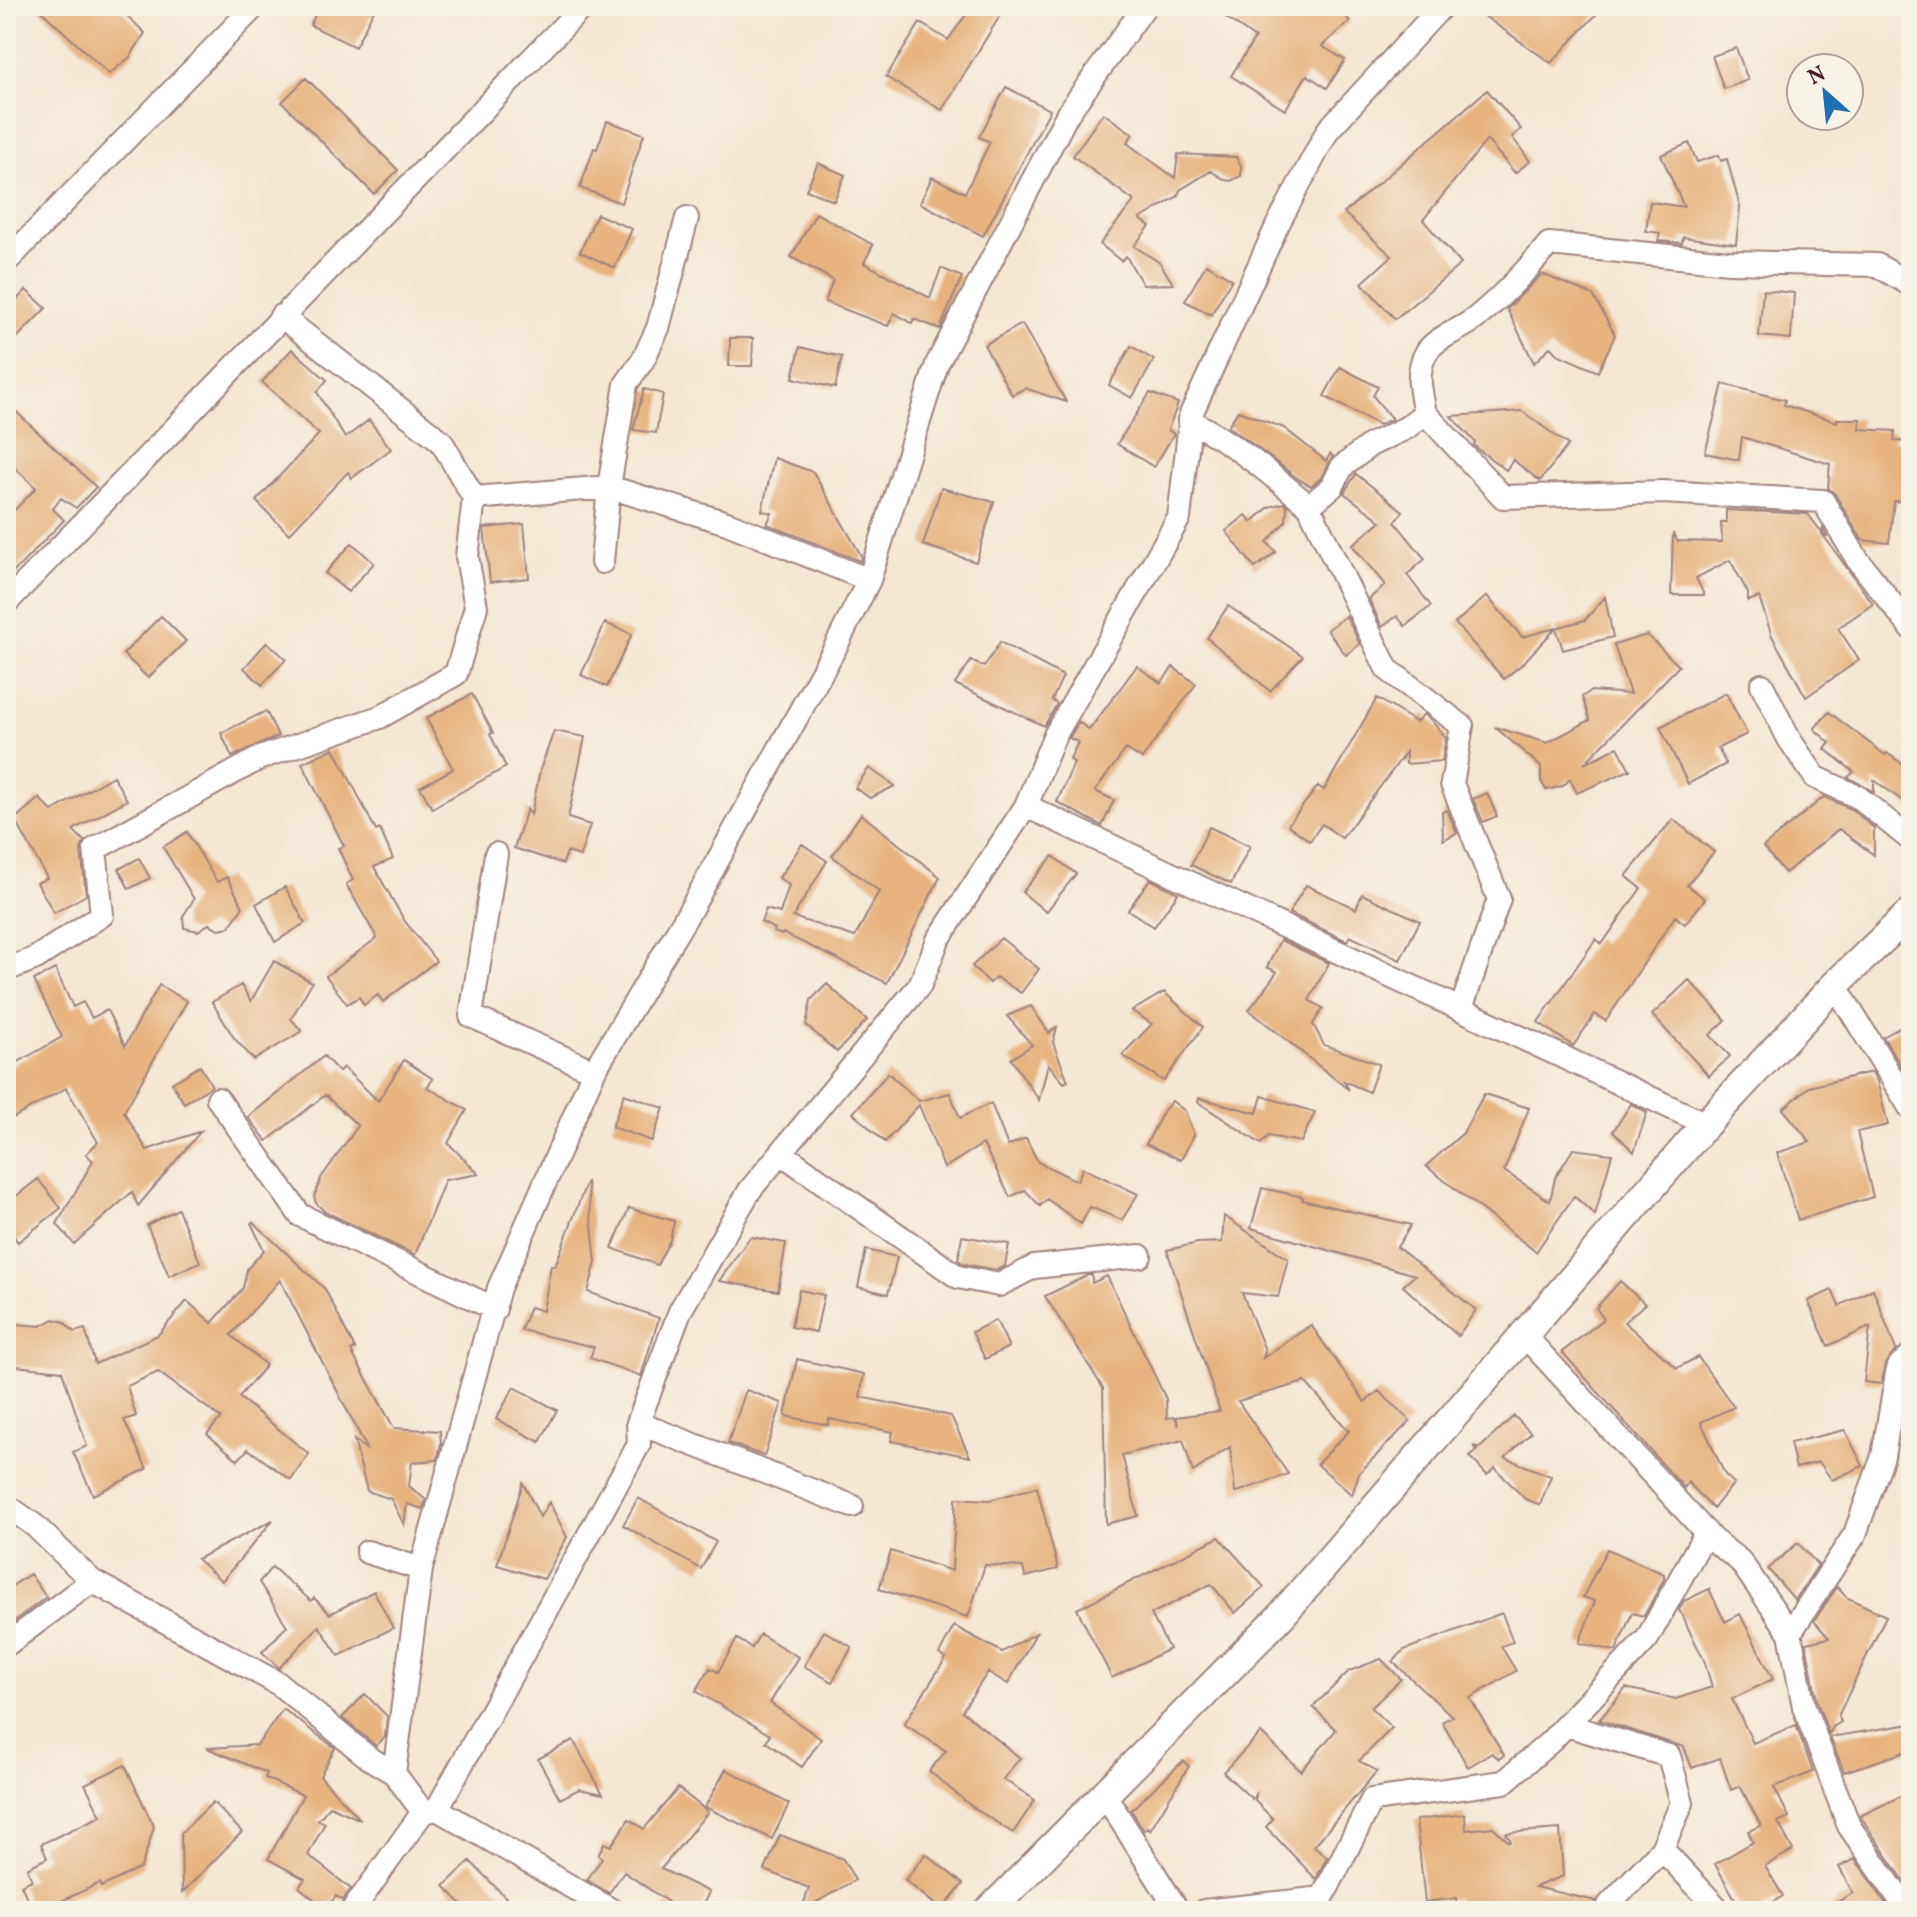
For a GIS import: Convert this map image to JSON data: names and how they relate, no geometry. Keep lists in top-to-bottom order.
{
  "north": "top left"
}
